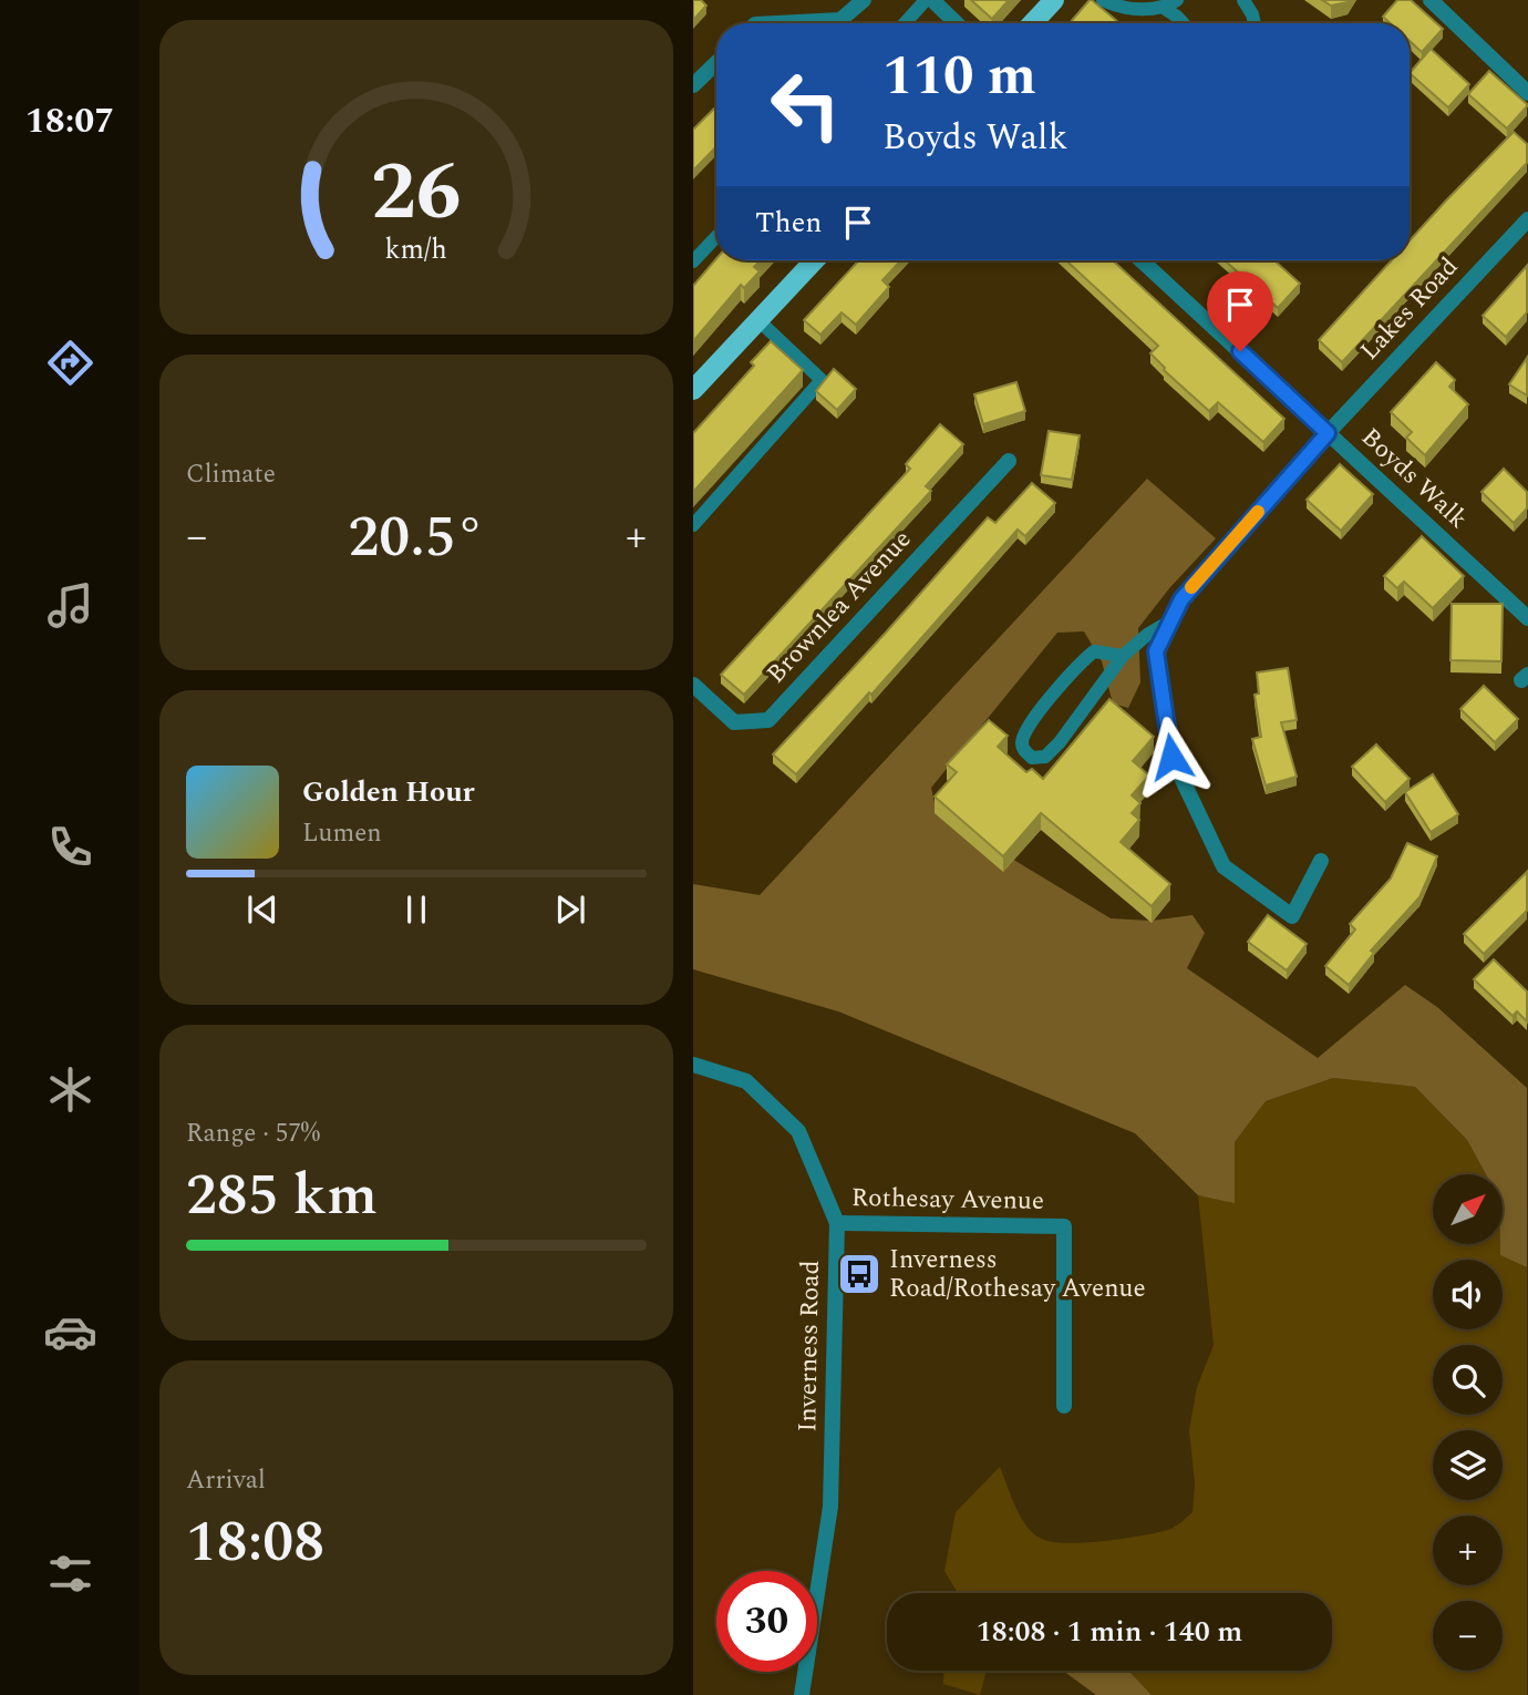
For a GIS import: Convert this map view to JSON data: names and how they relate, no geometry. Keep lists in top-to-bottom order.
{
  "streets": {
    "street": [
      "Lakes Road",
      "Boyds Walk",
      "Brownlea Avenue",
      "Rothesay Avenue",
      "Inverness Road"
    ]
  },
  "crossings": [
    ["Lakes Road", "Boyds Walk"],
    ["Rothesay Avenue", "Inverness Road"]
  ],
  "places": {
    "bus stop": ["Inverness Road/Rothesay Avenue"]
  },
  "north": "top right",
  "page": {
    "tabs": "18:07",
    "turn": ["110 m", "Boyds Walk"],
    "then": "Then",
    "tile": [
      "Climate",
      ["Range · 57%", "285 km"],
      ["Arrival", "18:08"]
    ],
    "heat": ["−", "20.5°", "+"],
    "song": ["Golden Hour", "Lumen"],
    "map_buttons": ["+", "−"],
    "limit": "30",
    "trip": "18:08 · 1 min · 140 m",
    "gauge": ["26", "km/h"]
  }
}
